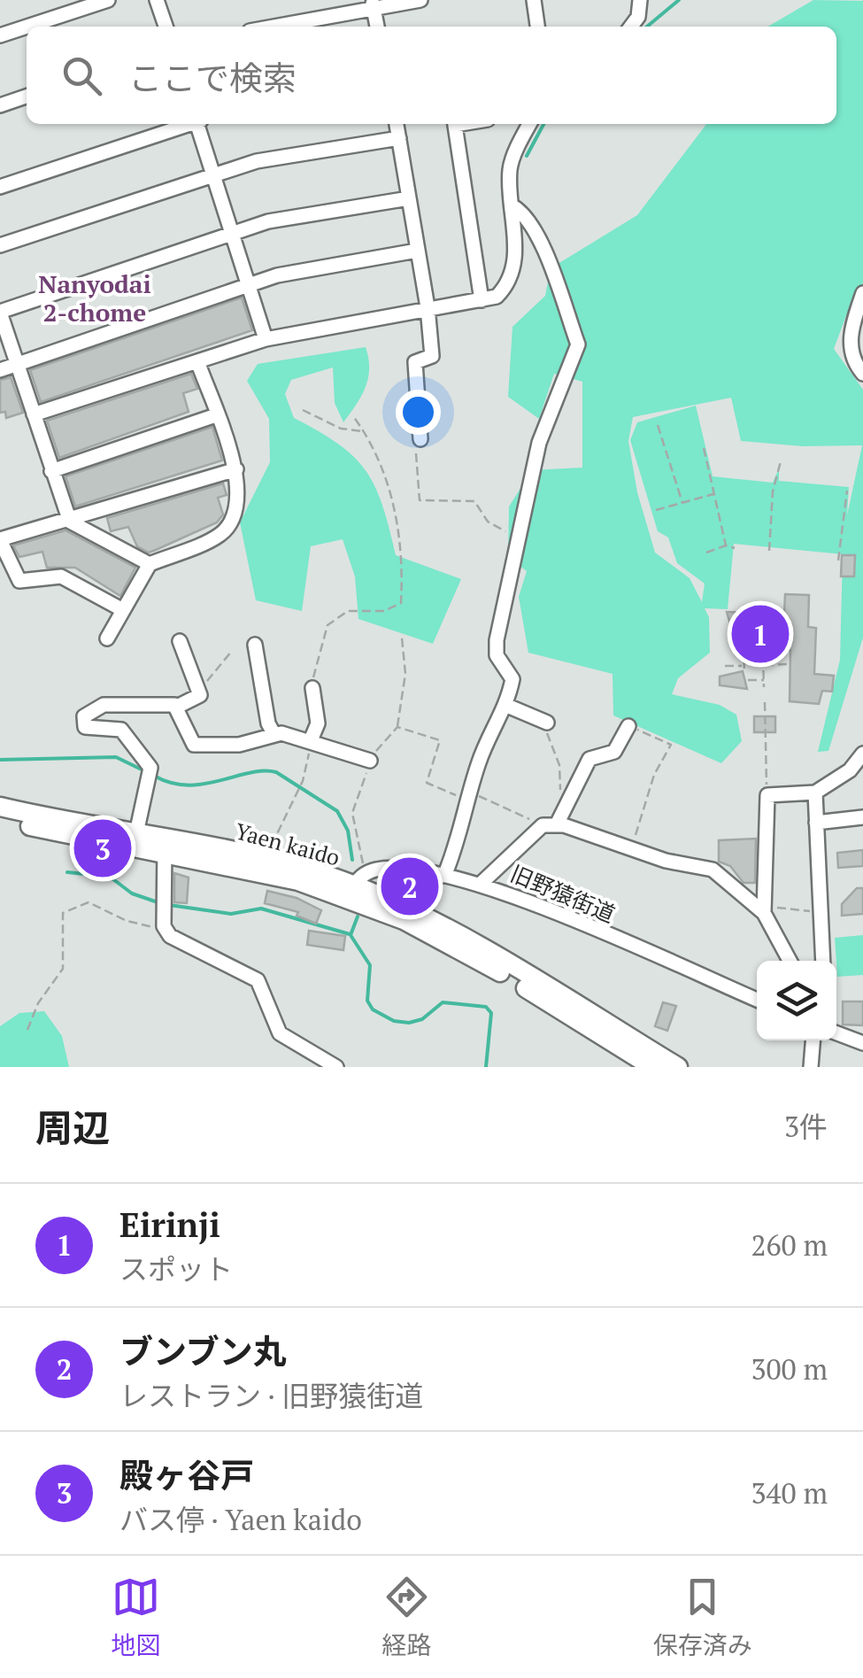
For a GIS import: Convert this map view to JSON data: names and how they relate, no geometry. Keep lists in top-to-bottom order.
{
  "streets": {
    "main road": ["Yaen kaido"],
    "street": ["旧野猿街道"]
  },
  "crossings": [
    ["Yaen kaido", "旧野猿街道"]
  ],
  "districts": ["Nanyodai 2-chome"],
  "page": {
    "search": "ここで検索",
    "pins": ["1", "3", "2"],
    "heading": ["周辺", "3件"],
    "list": [
      {
        "mark": "1",
        "name": "Eirinji",
        "note": "スポット",
        "value": "260 m"
      },
      {
        "mark": "2",
        "name": "ブンブン丸",
        "note": "レストラン · 旧野猿街道",
        "value": "300 m"
      },
      {
        "mark": "3",
        "name": "殿ヶ谷戸",
        "note": "バス停 · Yaen kaido",
        "value": "340 m"
      }
    ],
    "nav": ["地図", "経路", "保存済み"]
  }
}
